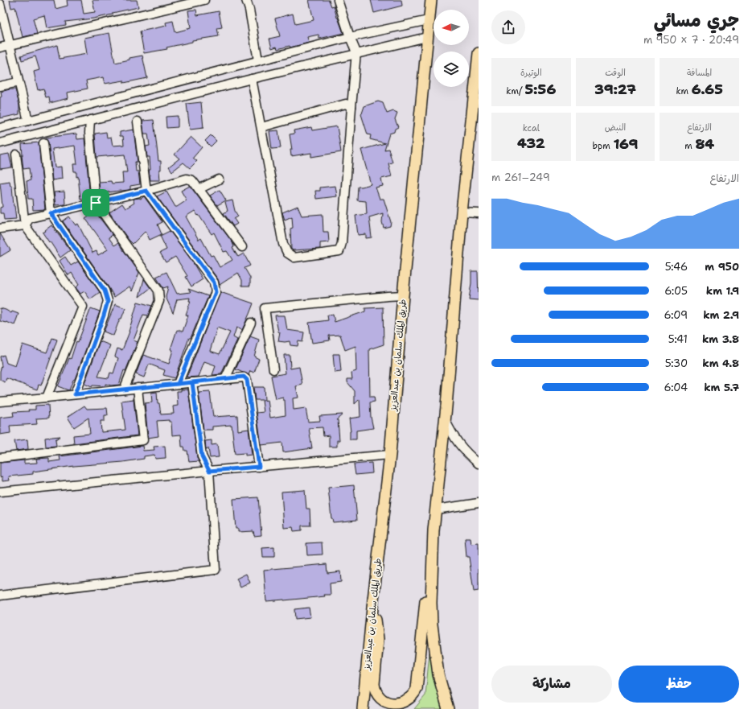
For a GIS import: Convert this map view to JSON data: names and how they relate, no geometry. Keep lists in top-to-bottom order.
{
  "streets": {
    "main road": ["طريق الملك سلمان بن عبدالعزيز"]
  },
  "north": "left",
  "page": {
    "heading": ["جري مسائي", "20:49 · 7 × 950 m"],
    "stats": [
      ["المسافة", "6.65 km"],
      ["الوقت", "39:27"],
      ["الوتيرة", "5:56 /km"],
      ["الارتفاع", "84 m"],
      ["النبض", "169 bpm"],
      ["kcal", "432"]
    ],
    "chart": ["الارتفاع", "249–261 m"],
    "list": [
      {
        "name": "950 m",
        "note": "5:46"
      },
      {
        "name": "1.9 km",
        "note": "6:05"
      },
      {
        "name": "2.9 km",
        "note": "6:09"
      },
      {
        "name": "3.8 km",
        "note": "5:41"
      },
      {
        "name": "4.8 km",
        "note": "5:30"
      },
      {
        "name": "5.7 km",
        "note": "6:04"
      }
    ],
    "buttons": ["حفظ", "مشاركة"]
  }
}
